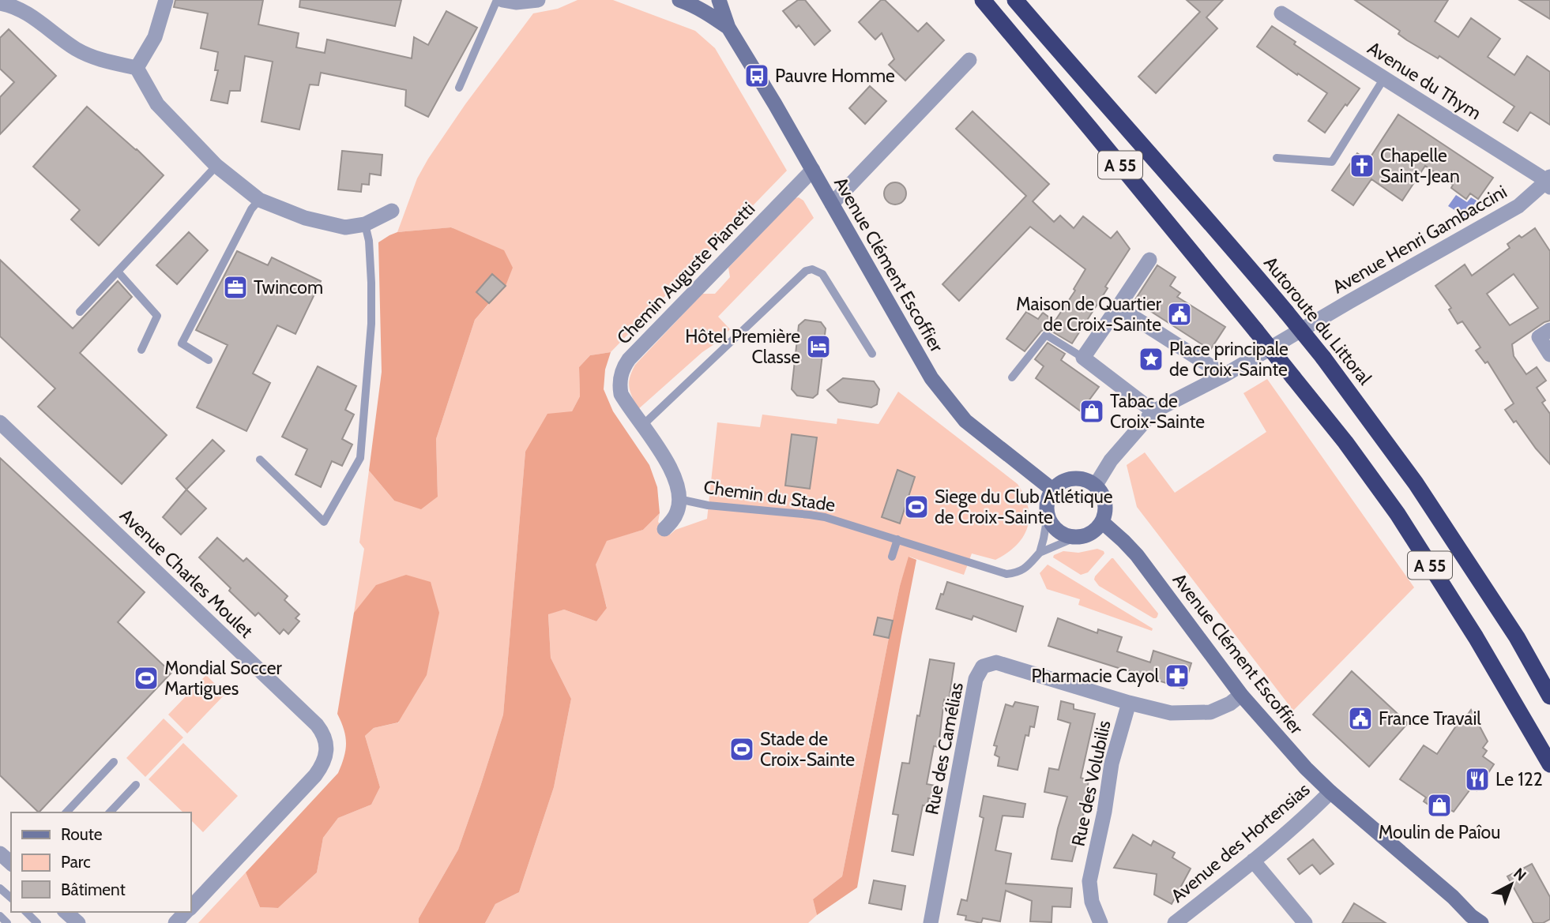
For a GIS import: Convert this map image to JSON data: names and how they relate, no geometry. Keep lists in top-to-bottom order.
{
  "streets": {
    "highway": ["A 55", "Autoroute du Littoral"],
    "main road": ["Avenue Clément Escoffier"],
    "street": [
      "Avenue du Thym",
      "Avenue Henri Gambaccini",
      "Chemin Auguste Pianetti",
      "Avenue Charles Moulet",
      "Rue des Camélias",
      "Rue des Volubilis",
      "Avenue des Hortensias"
    ],
    "lane": ["Chemin du Stade"]
  },
  "crossings": [
    ["Avenue du Thym", "Avenue Henri Gambaccini"],
    ["Avenue Henri Gambaccini", "Avenue Clément Escoffier"],
    ["Avenue Henri Gambaccini", "Chemin du Stade"],
    ["Avenue Clément Escoffier", "Chemin Auguste Pianetti"],
    ["Avenue Clément Escoffier", "Chemin du Stade"],
    ["Avenue Clément Escoffier", "Rue des Volubilis"],
    ["Avenue Clément Escoffier", "Avenue des Hortensias"],
    ["Chemin Auguste Pianetti", "Chemin du Stade"],
    ["Rue des Camélias", "Rue des Volubilis"]
  ],
  "places": {
    "bus stop": ["Pauvre Homme"],
    "church": ["Chapelle Saint-Jean"],
    "office": ["Twincom"],
    "public building": ["Maison de Quartier de Croix-Sainte", "France Travail"],
    "hotel": ["Hôtel Première Classe"],
    "place": ["Place principale de Croix-Sainte"],
    "shop": ["Tabac de Croix-Sainte", "Moulin de Paîou"],
    "sports": ["Siege du Club Atlétique de Croix-Sainte", "Mondial Soccer Martigues", "Stade de Croix-Sainte"],
    "pharmacy": ["Pharmacie Cayol"],
    "restaurant": ["Le 122"]
  },
  "legend": ["Route", "Parc", "Bâtiment"],
  "north": "top right"
}
